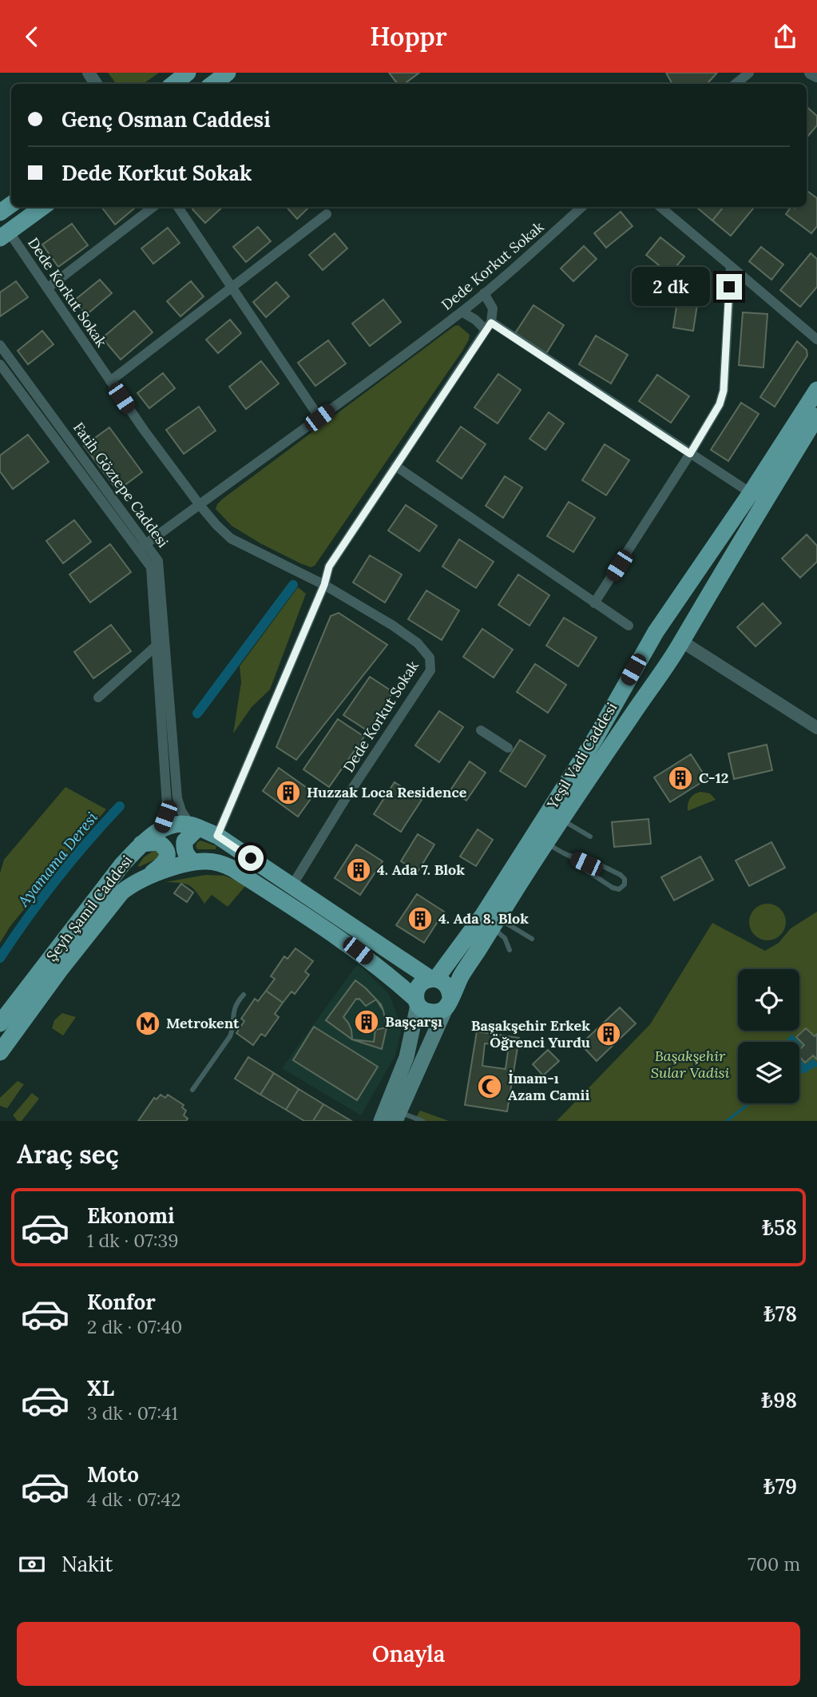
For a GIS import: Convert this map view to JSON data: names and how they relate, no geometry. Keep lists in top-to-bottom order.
{
  "streets": {
    "main road": ["Yeşil Vadi Caddesi", "Şeyh Şamil Caddesi"],
    "street": ["Dede Korkut Sokak", "Fatih Göztepe Caddesi"]
  },
  "crossings": [
    ["Fatih Göztepe Caddesi", "Şeyh Şamil Caddesi"],
    ["Yeşil Vadi Caddesi", "Şeyh Şamil Caddesi"]
  ],
  "water": ["Ayamama Deresi"],
  "parks": ["Başakşehir Sular Vadisi"],
  "places": {
    "building": [
      "C-12",
      "Huzzak Loca Residence",
      "4. Ada 7. Blok",
      "4. Ada 8. Blok",
      "Başçarşı",
      "Başakşehir Erkek Öğrenci Yurdu"
    ],
    "metro station": ["Metrokent"],
    "mosque": ["İmam-ı Azam Camii"]
  },
  "page": {
    "header": "Hoppr",
    "banner": ["Genç Osman Caddesi", "Dede Korkut Sokak"],
    "bubble": "2 dk",
    "heading": "Araç seç",
    "list": [
      {
        "name": "Ekonomi",
        "note": "1 dk · 07:39",
        "value": "₺58"
      },
      {
        "name": "Konfor",
        "note": "2 dk · 07:40",
        "value": "₺78"
      },
      {
        "name": "XL",
        "note": "3 dk · 07:41",
        "value": "₺98"
      },
      {
        "name": "Moto",
        "note": "4 dk · 07:42",
        "value": "₺79"
      }
    ],
    "pay": ["Nakit", "700 m"],
    "buttons": "Onayla"
  }
}
